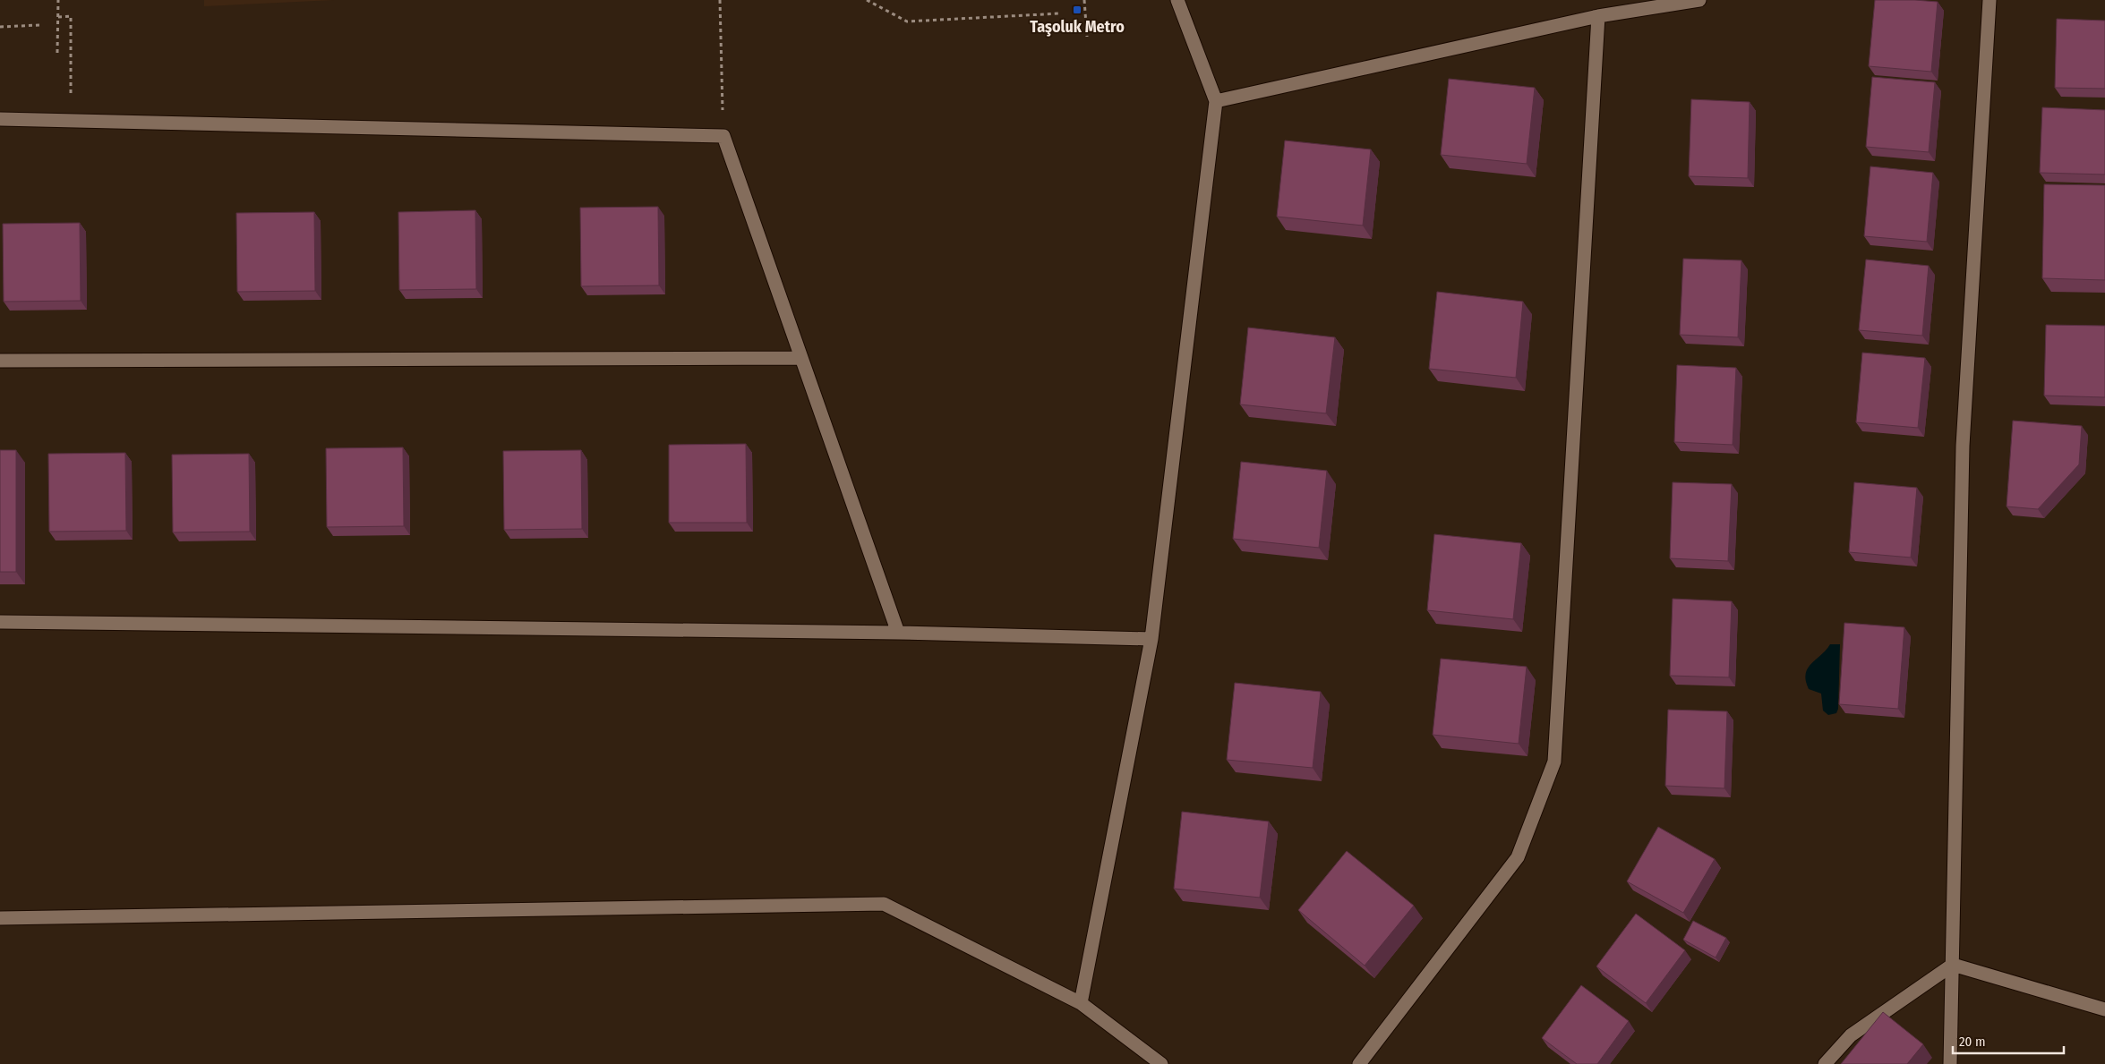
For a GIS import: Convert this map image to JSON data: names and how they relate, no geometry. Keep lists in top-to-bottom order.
{
  "places": {
    "transit": ["Taşoluk Metro"]
  },
  "scale_bar": "20 m"
}
